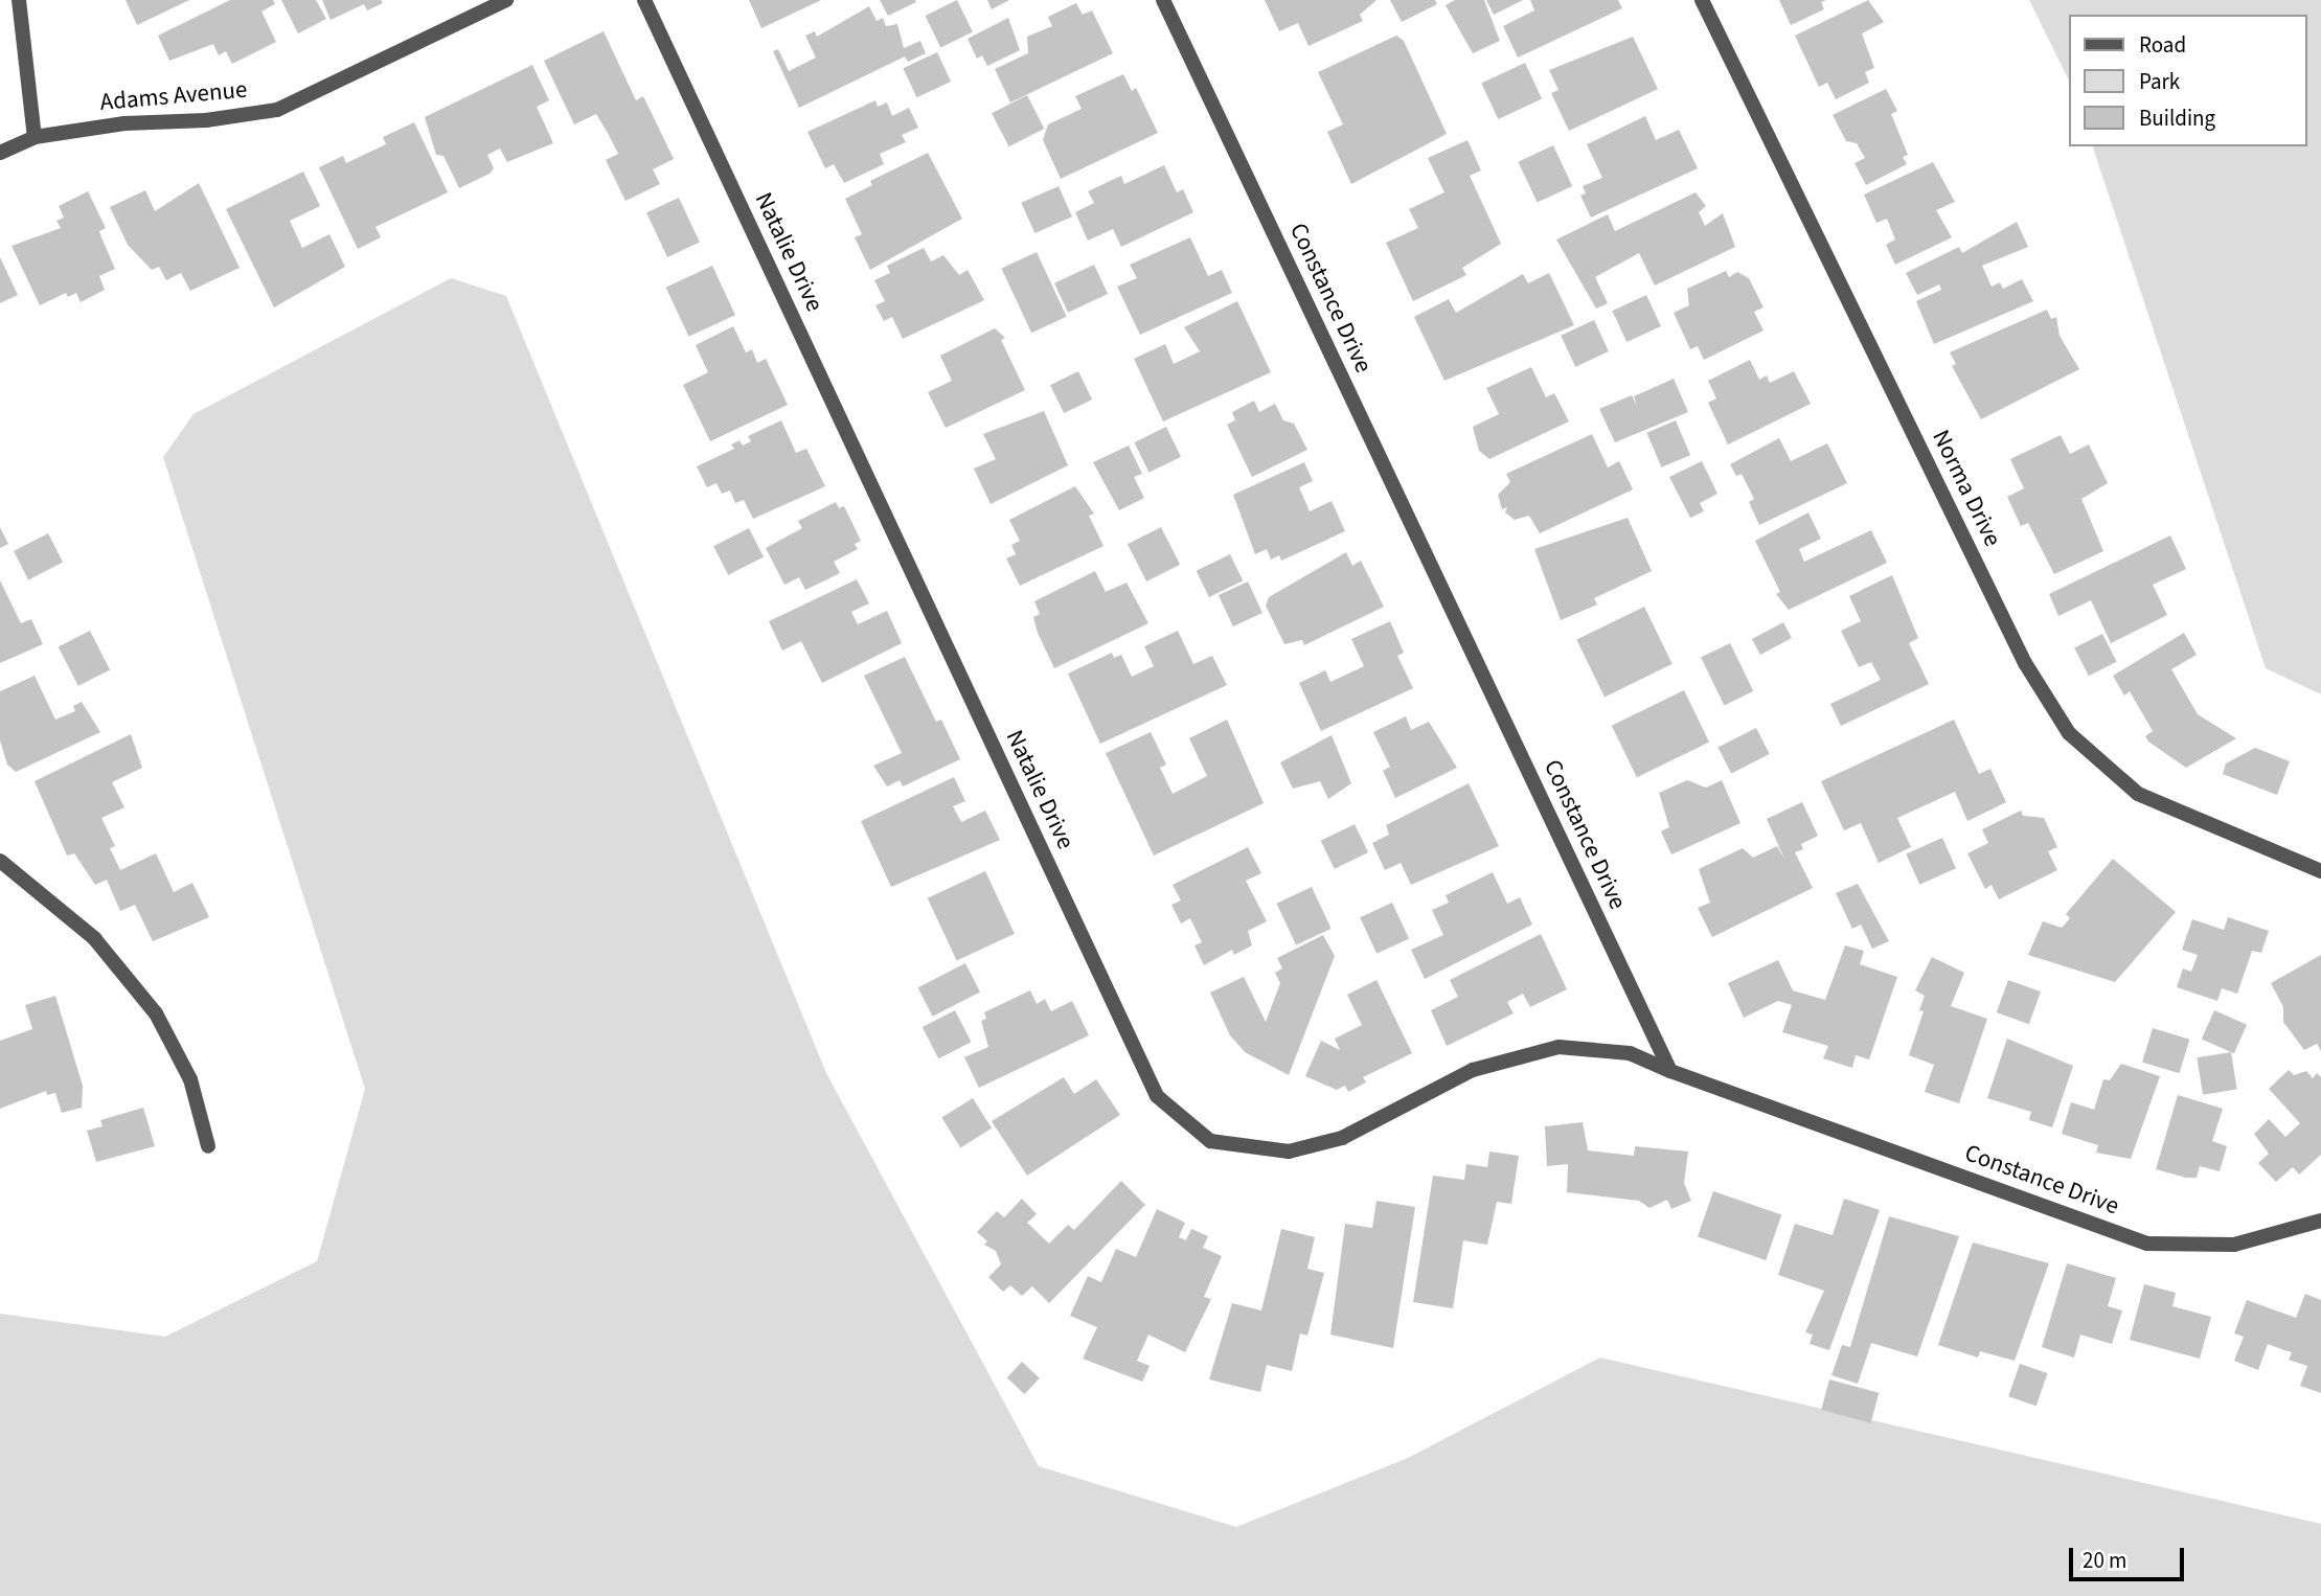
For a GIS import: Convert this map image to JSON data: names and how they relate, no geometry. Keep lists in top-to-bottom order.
{
  "streets": {
    "street": [
      "Adams Avenue",
      "Natalie Drive",
      "Constance Drive",
      "Norma Drive"
    ]
  },
  "crossings": [
    ["Natalie Drive", "Constance Drive"]
  ],
  "legend": ["Road", "Park", "Building"],
  "scale_bar": "20 m"
}
